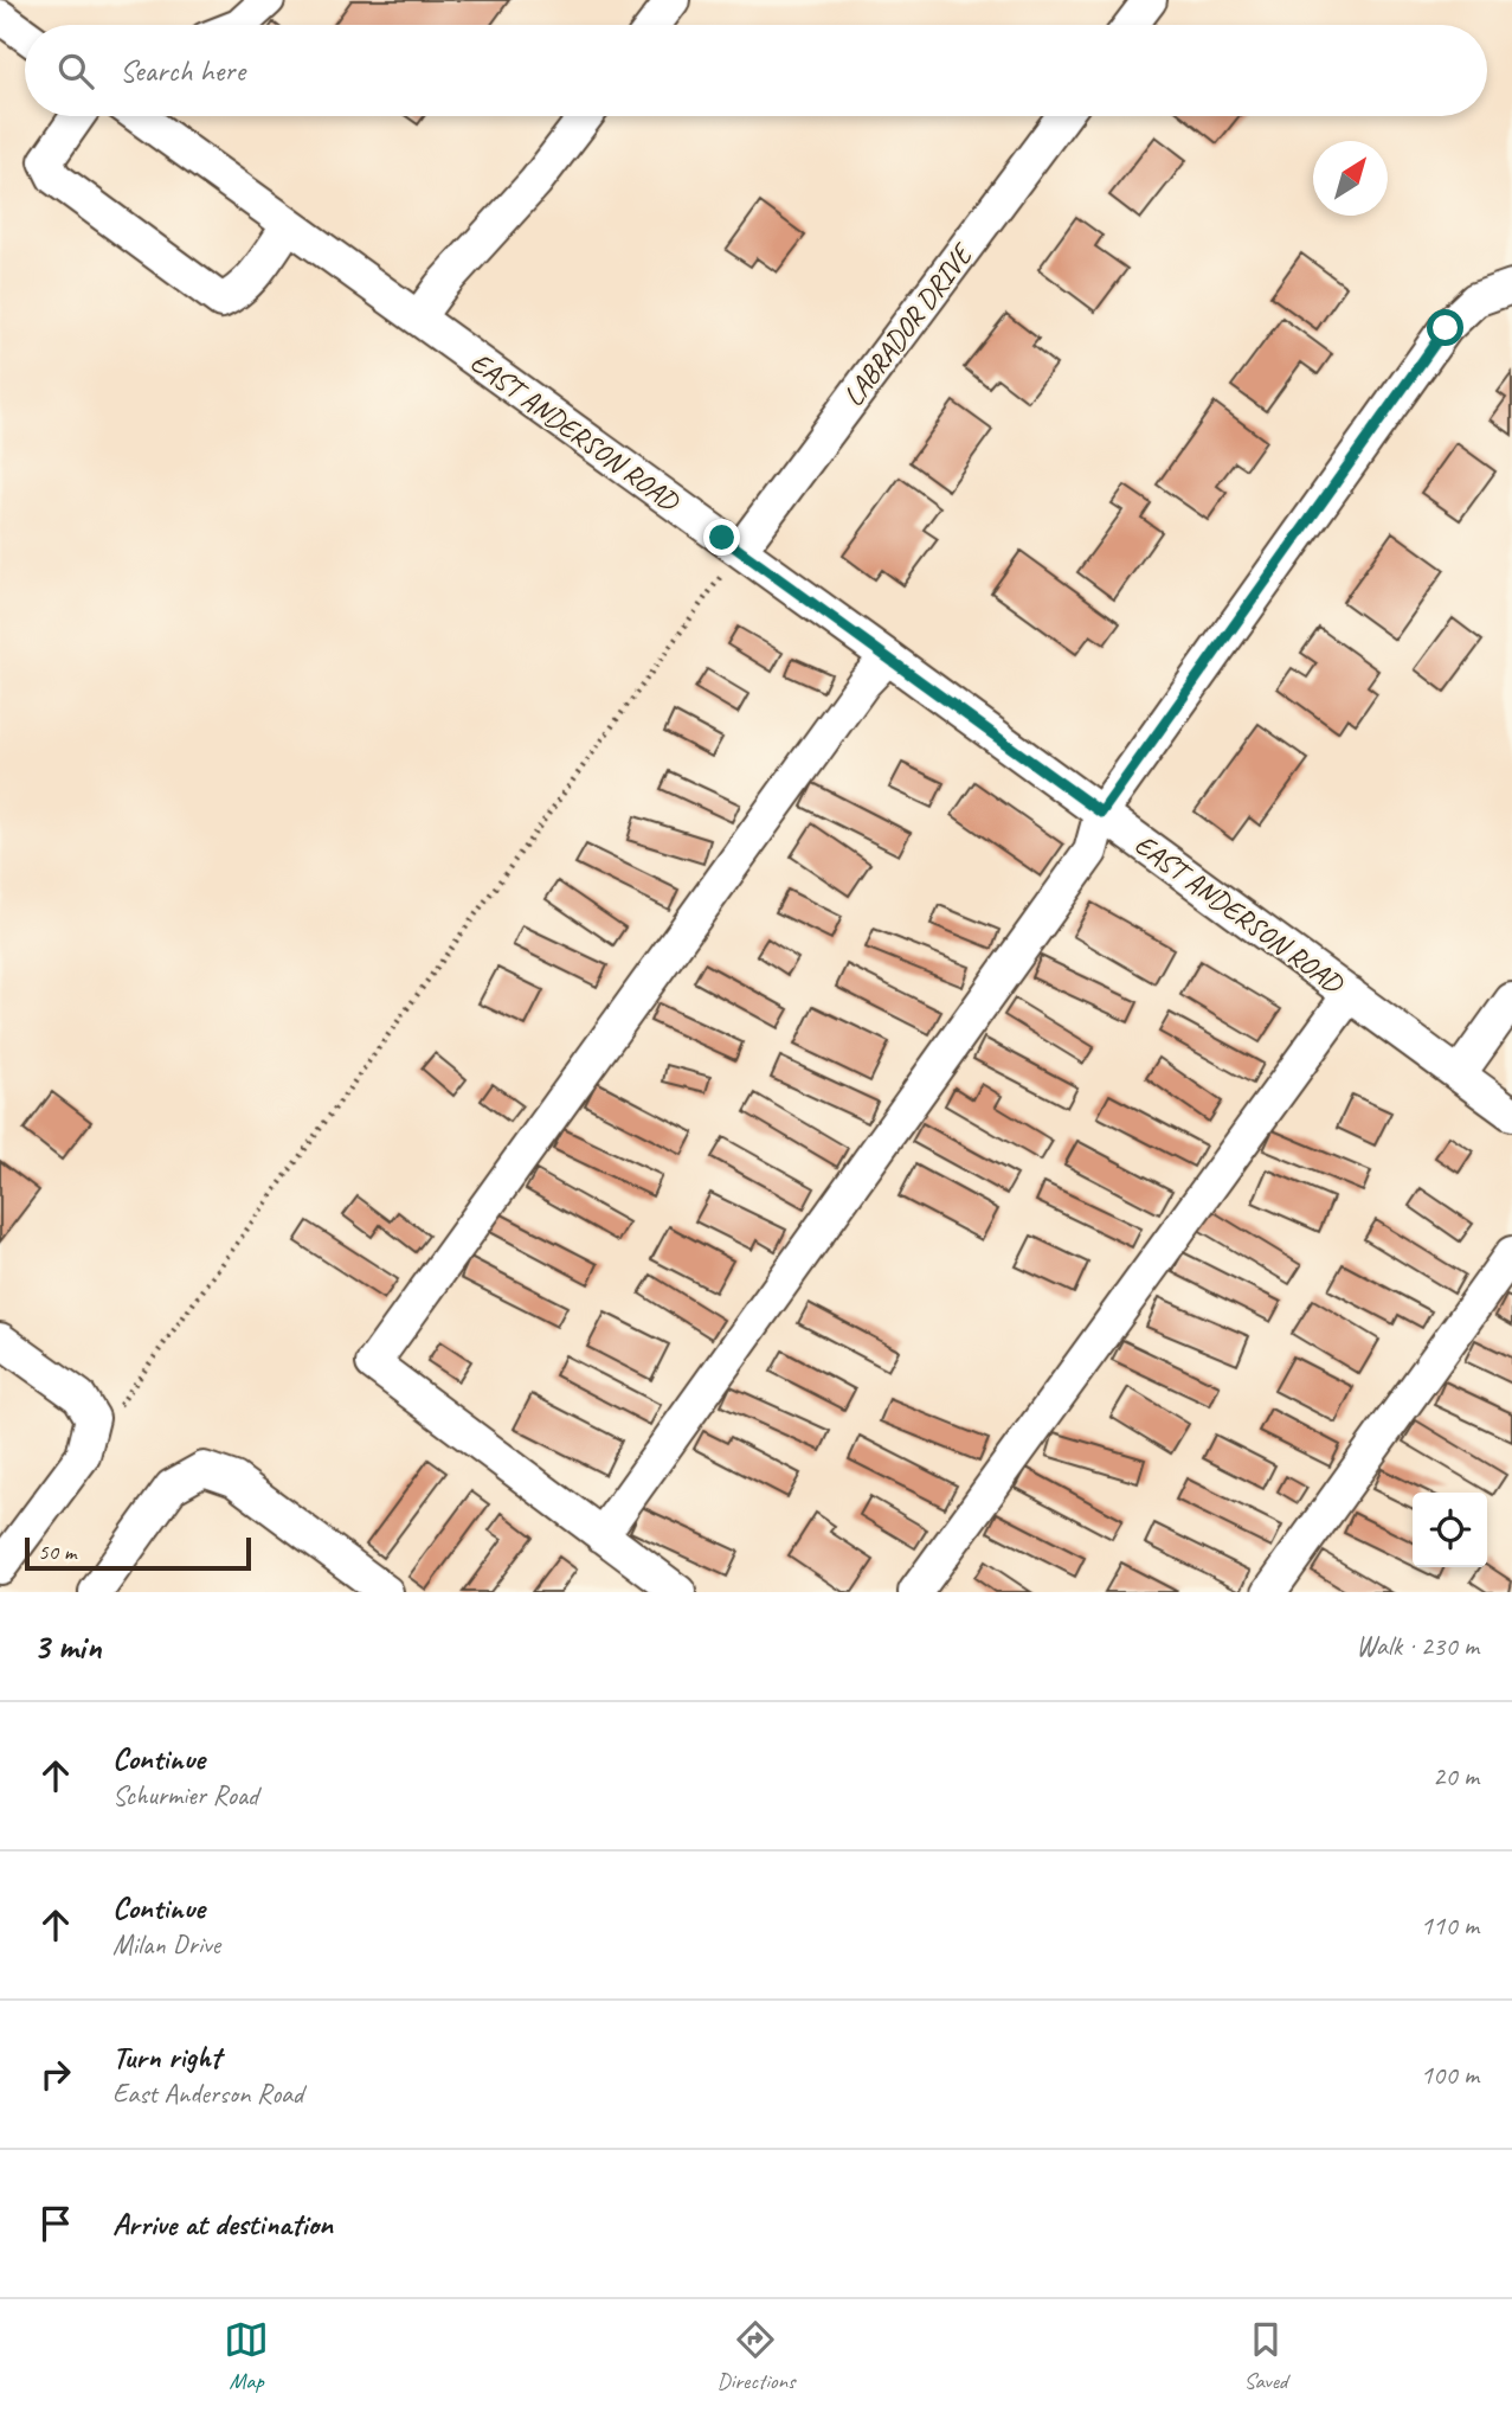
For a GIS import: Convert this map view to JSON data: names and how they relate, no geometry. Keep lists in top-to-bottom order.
{
  "streets": {
    "street": ["LABRADOR DRIVE", "EAST ANDERSON ROAD"]
  },
  "crossings": [
    ["LABRADOR DRIVE", "EAST ANDERSON ROAD"]
  ],
  "scale_bar": "50 m",
  "north": "top right",
  "page": {
    "search": "Search here",
    "scale": "50 m",
    "heading": ["3 min", "Walk · 230 m"],
    "list": [
      ["Continue", "Schurmier Road", "20 m"],
      ["Continue", "Milan Drive", "110 m"],
      ["Turn right", "East Anderson Road", "100 m"],
      "Arrive at destination"
    ],
    "nav": ["Map", "Directions", "Saved"]
  }
}
